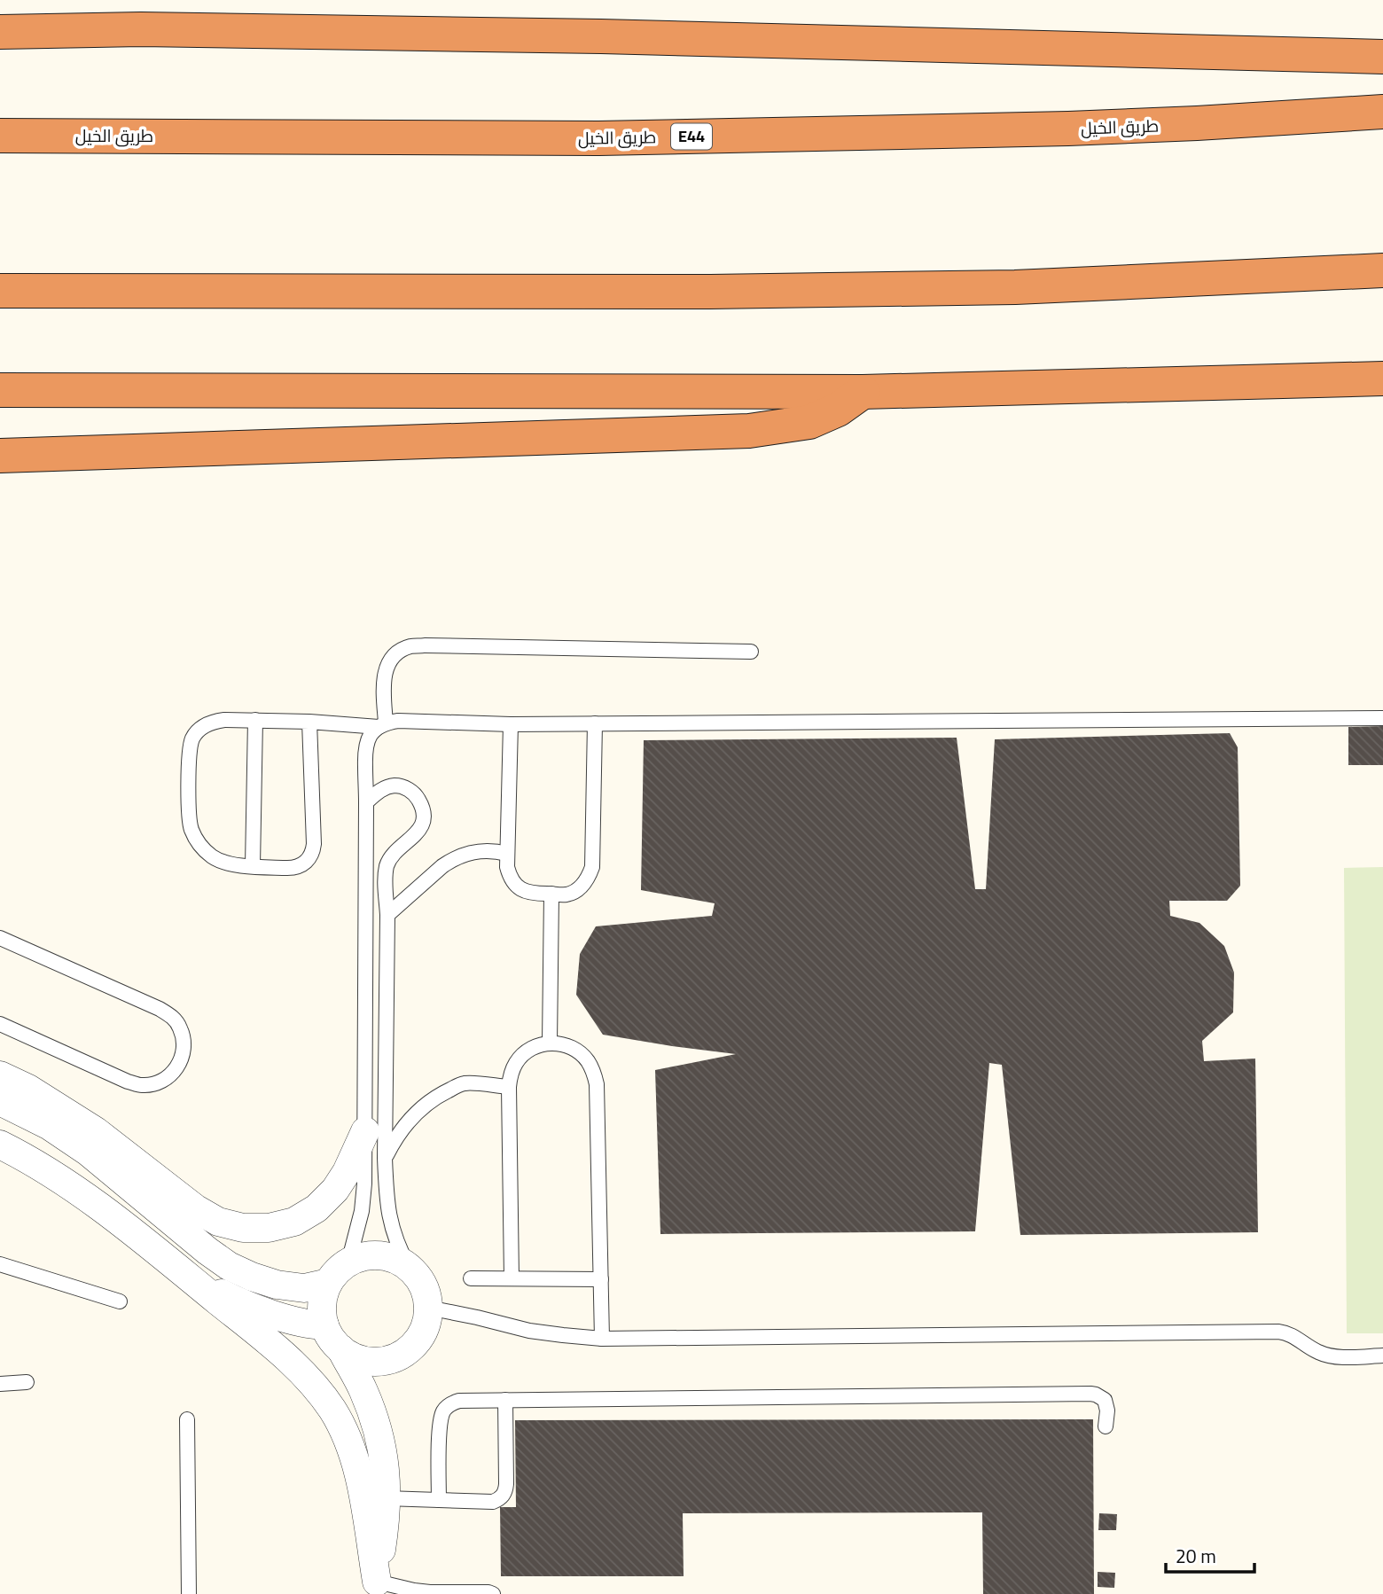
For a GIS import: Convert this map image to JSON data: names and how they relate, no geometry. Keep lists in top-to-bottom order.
{
  "streets": {
    "highway": ["طريق الخيل", "E44"]
  },
  "scale_bar": "20 m"
}
